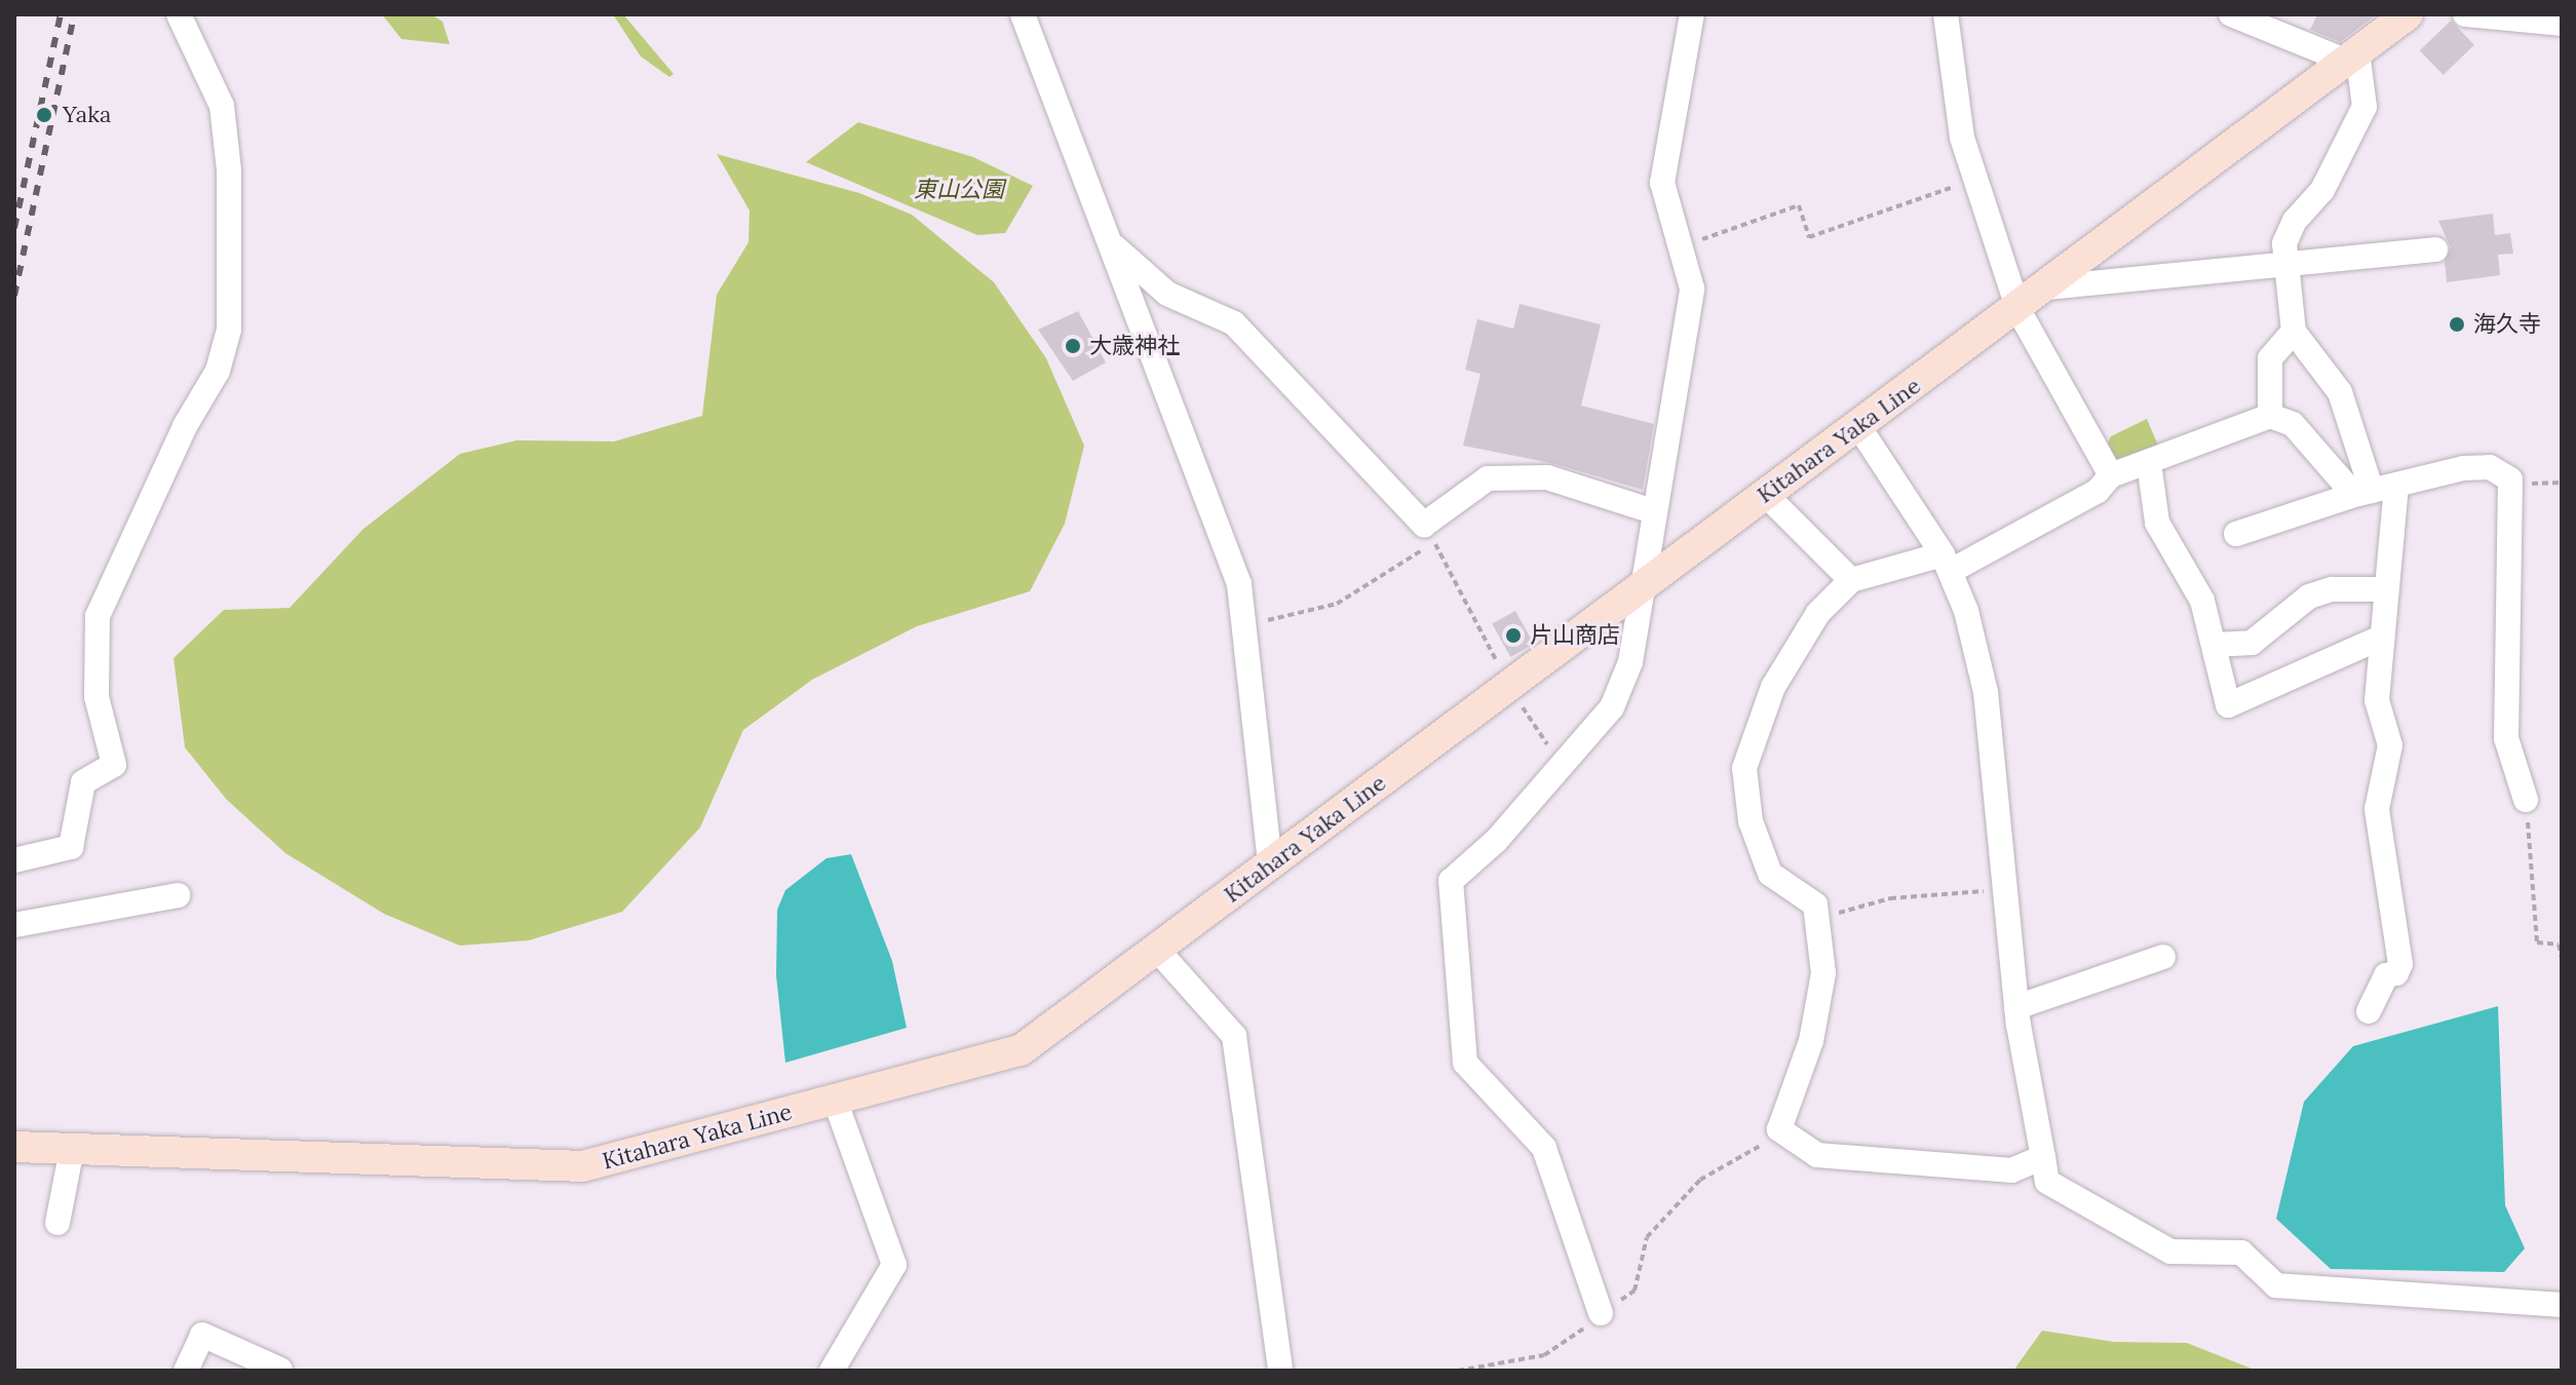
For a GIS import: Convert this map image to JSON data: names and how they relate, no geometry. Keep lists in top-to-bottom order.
{
  "streets": {
    "main road": ["Kitahara Yaka Line"]
  },
  "parks": ["東山公園"],
  "places": [
    "Yaka",
    "海久寺",
    "大歳神社",
    "片山商店"
  ]
}
